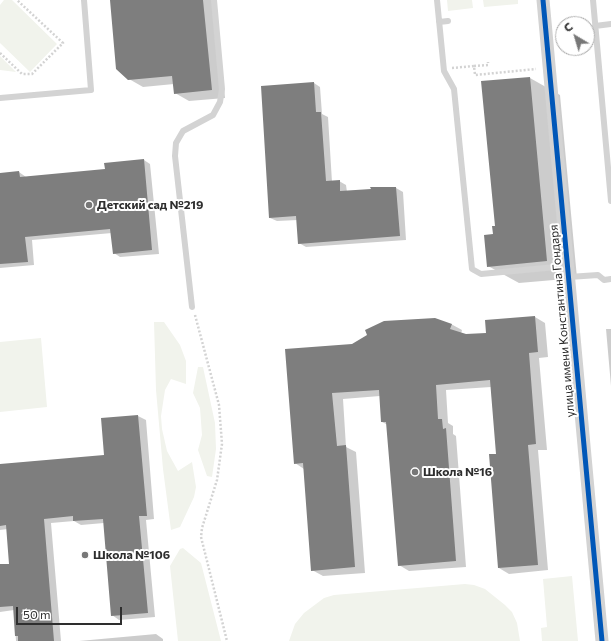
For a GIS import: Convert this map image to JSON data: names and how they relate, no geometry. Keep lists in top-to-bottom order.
{
  "streets": {
    "street": ["улица имени Константина Гондаря"]
  },
  "places": ["Детский сад №219", "Школа №16", "Школа №106"],
  "scale_bar": "50 m",
  "north": "top left"
}
